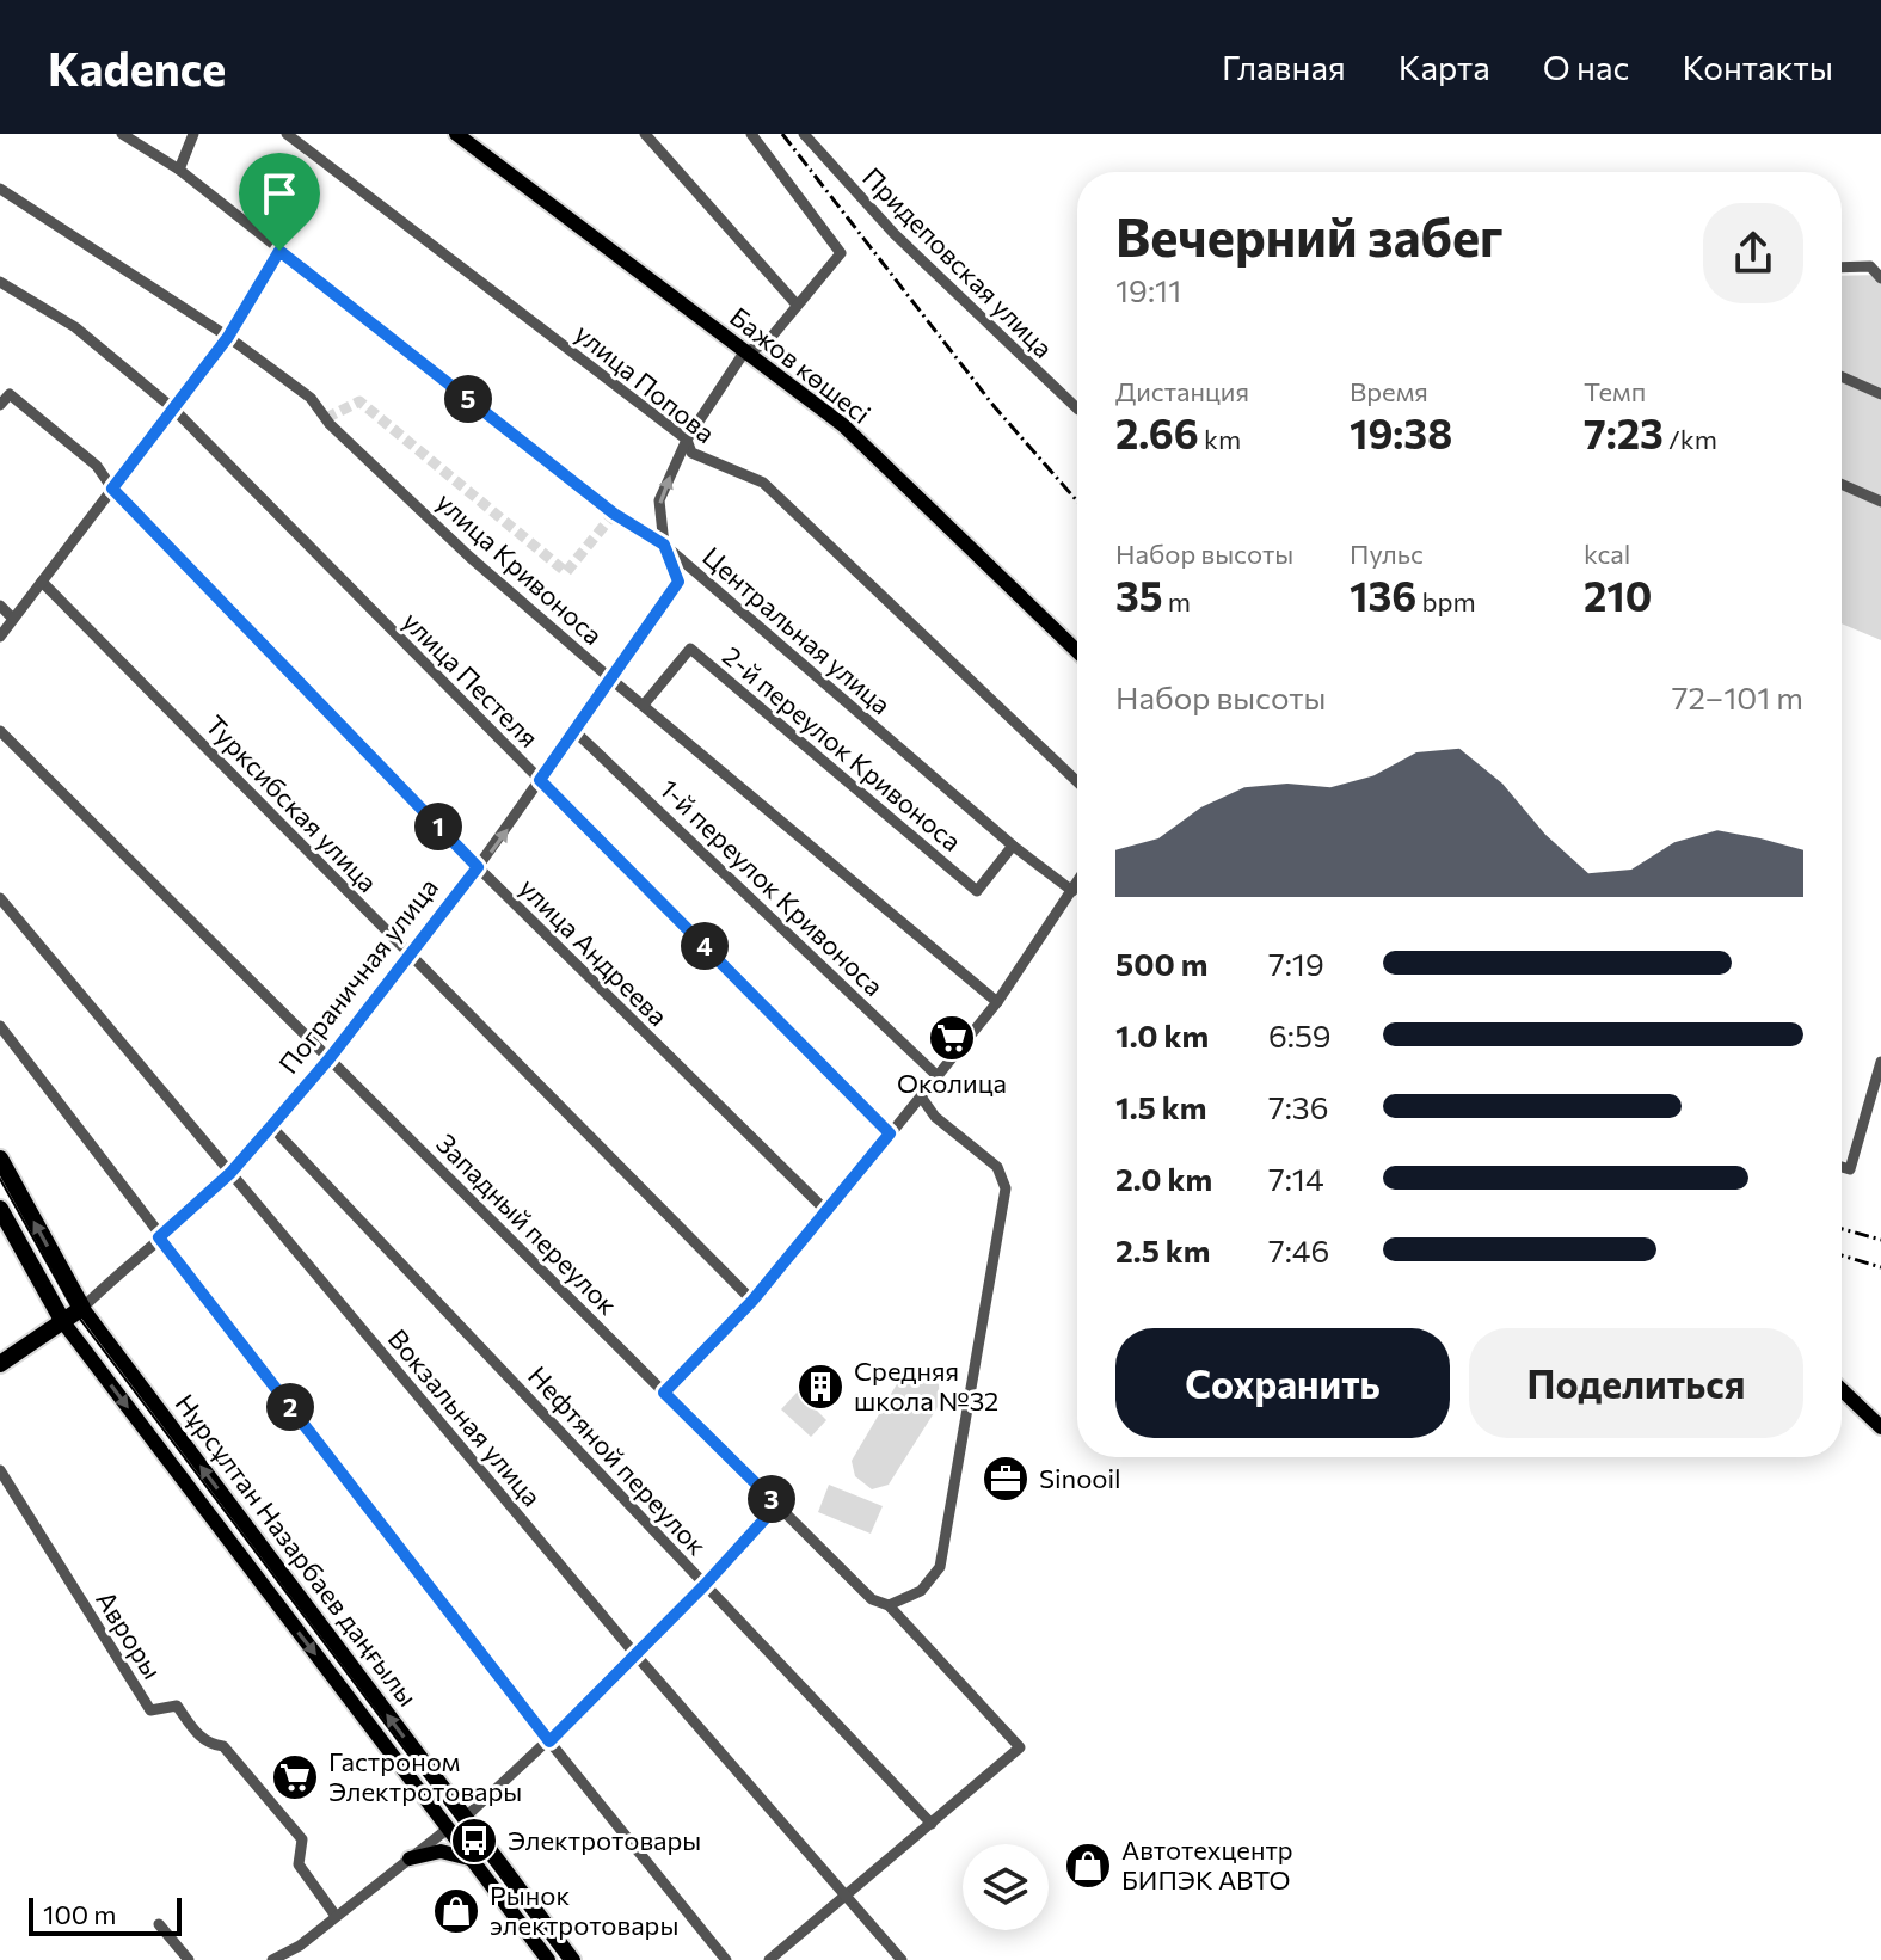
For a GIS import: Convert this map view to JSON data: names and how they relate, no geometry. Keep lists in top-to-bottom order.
{
  "streets": {
    "highway": ["Пограничная улица", "Нұрсұлтан Назарбаев даңғылы"],
    "main road": ["Бажов көшесі"],
    "street": [
      "Придеповская улица",
      "улица Попова",
      "улица Кривоноса",
      "Центральная улица",
      "улица Пестеля",
      "2-й переулок Кривоноса",
      "Турксибская улица",
      "1-й переулок Кривоноса",
      "улица Андреева",
      "Западный переулок",
      "Вокзальная улица",
      "Нефтяной переулок",
      "Авроры"
    ]
  },
  "crossings": [
    ["Бажов көшесі", "Пограничная улица"],
    ["улица Попова", "Пограничная улица"],
    ["улица Кривоноса", "2-й переулок Кривоноса"],
    ["улица Кривоноса", "Пограничная улица"],
    ["Центральная улица", "2-й переулок Кривоноса"],
    ["Центральная улица", "Пограничная улица"],
    ["улица Пестеля", "Пограничная улица"],
    ["Турксибская улица", "Пограничная улица"],
    ["1-й переулок Кривоноса", "Пограничная улица"],
    ["улица Андреева", "Пограничная улица"],
    ["Пограничная улица", "Западный переулок"],
    ["Пограничная улица", "Вокзальная улица"],
    ["Пограничная улица", "Нефтяной переулок"],
    ["Пограничная улица", "Нұрсұлтан Назарбаев даңғылы"],
    ["Западный переулок", "Нефтяной переулок"]
  ],
  "places": {
    "supermarket": ["Околица", "Гастроном Электротовары"],
    "building": ["Средняя школа №32"],
    "office": ["Sinooil"],
    "bus stop": ["Электротовары"],
    "shop": ["Автотехцентр БИПЭК АВТО", "Рынок электротовары"]
  },
  "scale_bar": "100 m",
  "page": {
    "header": "Kadence",
    "nav": [
      "Главная",
      "Карта",
      "О нас",
      "Контакты"
    ],
    "heading": ["Вечерний забег", "19:11"],
    "stats": [
      ["Дистанция", "2.66 km"],
      ["Время", "19:38"],
      ["Темп", "7:23 /km"],
      ["Набор высоты", "35 m"],
      ["Пульс", "136 bpm"],
      ["kcal", "210"]
    ],
    "pins": [
      "5",
      "1",
      "4",
      "2",
      "3"
    ],
    "chart": ["Набор высоты", "72–101 m"],
    "list": [
      {
        "name": "500 m",
        "note": "7:19"
      },
      {
        "name": "1.0 km",
        "note": "6:59"
      },
      {
        "name": "1.5 km",
        "note": "7:36"
      },
      {
        "name": "2.0 km",
        "note": "7:14"
      },
      {
        "name": "2.5 km",
        "note": "7:46"
      }
    ],
    "buttons": ["Сохранить", "Поделиться"],
    "scale": "100 m"
  }
}
